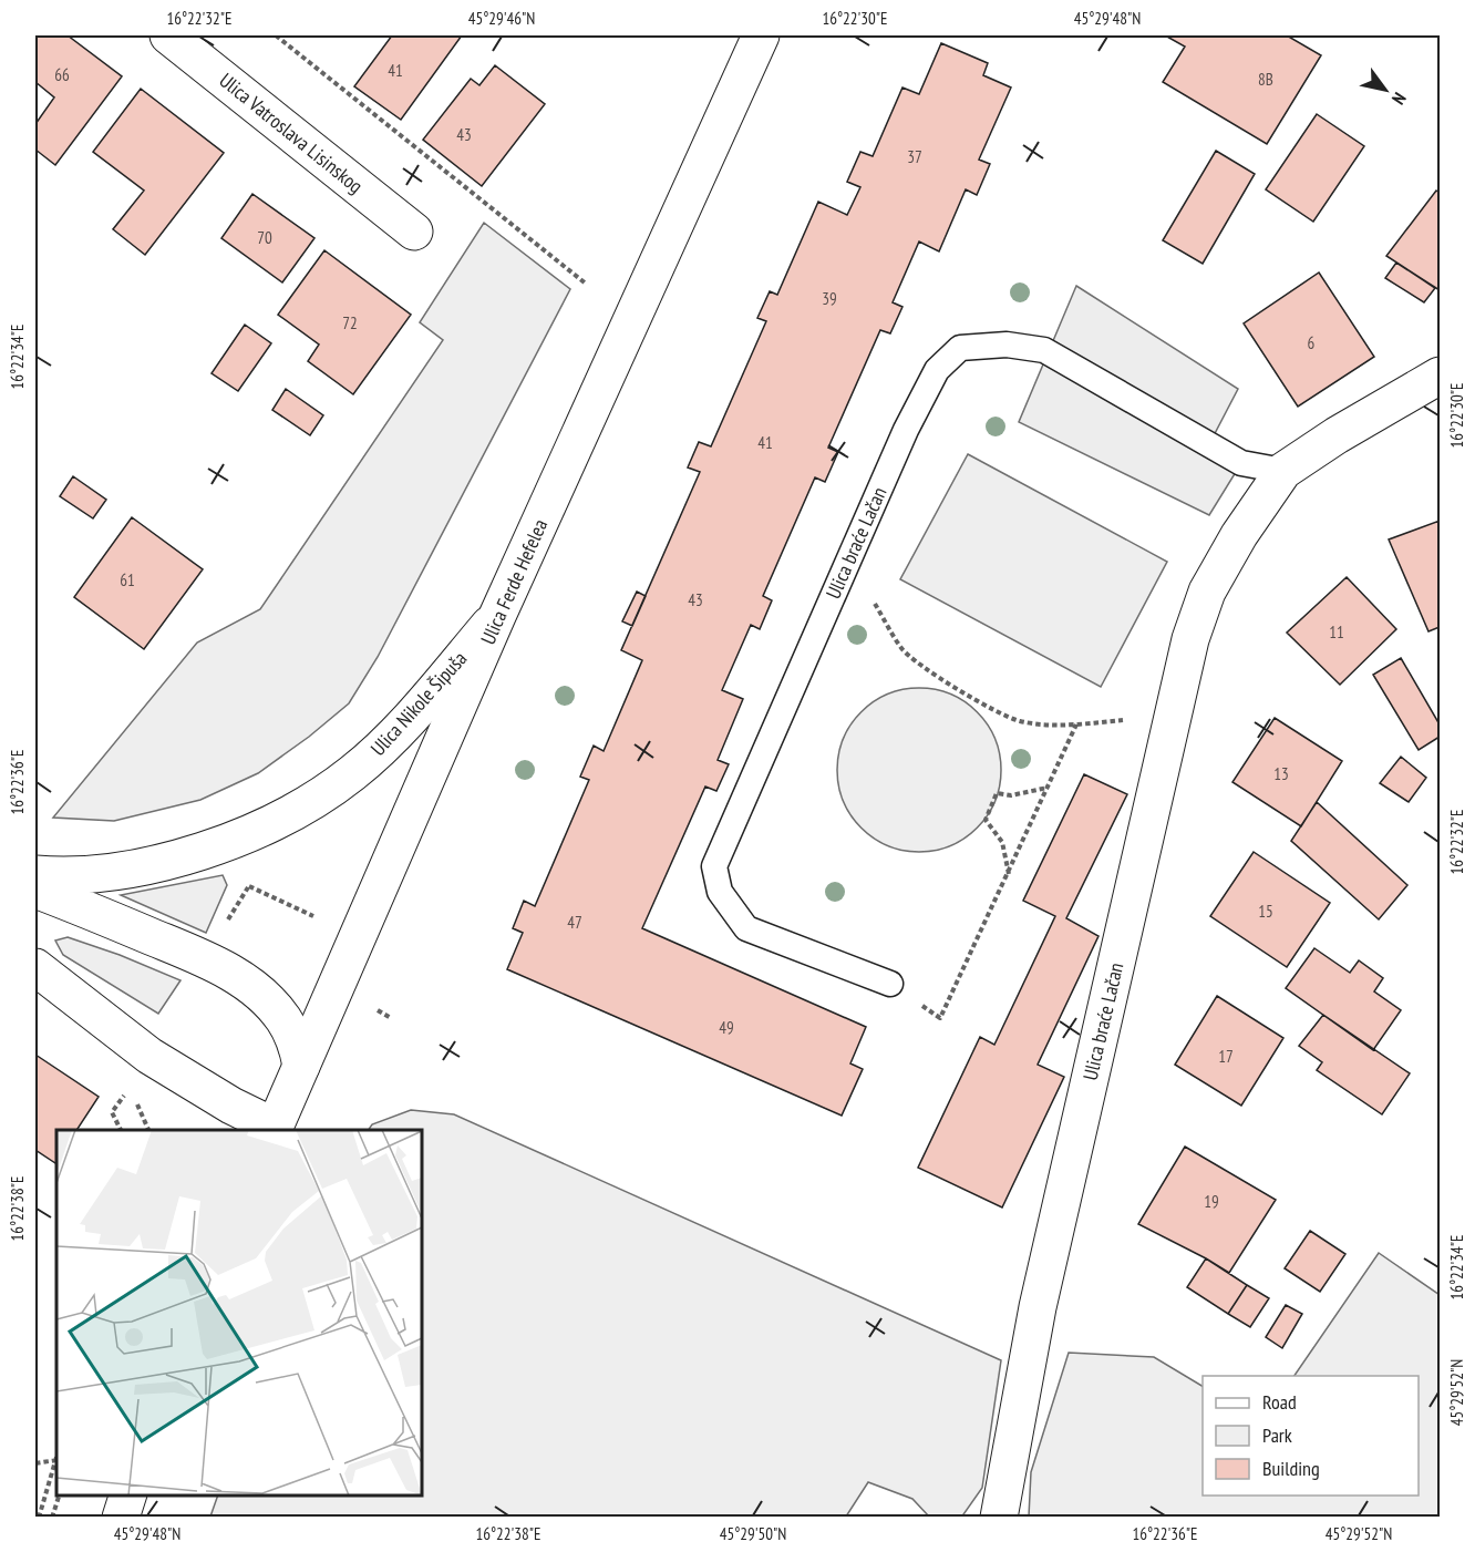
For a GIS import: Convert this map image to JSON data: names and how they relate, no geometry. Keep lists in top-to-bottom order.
{
  "streets": {
    "street": [
      "Ulica Vatroslava Lisinskog",
      "Ulica braće Lačan",
      "Ulica Ferde Hefelea",
      "Ulica Nikole Šipuša"
    ]
  },
  "crossings": [
    ["Ulica Ferde Hefelea", "Ulica Nikole Šipuša"]
  ],
  "house_numbers": [
    "41",
    "66",
    "8B",
    "43",
    "37",
    "70",
    "39",
    "72",
    "6",
    "41",
    "61",
    "43",
    "11",
    "13",
    "15",
    "47",
    "49",
    "17",
    "19"
  ],
  "legend": ["Road", "Park", "Building"],
  "north": "bottom right",
  "coordinates": [
    "16°22'32\"E",
    "45°29'46\"N",
    "16°22'30\"E",
    "45°29'48\"N",
    "16°22'34\"E",
    "16°22'36\"E",
    "16°22'38\"E",
    "45°29'52\"N",
    "45°29'50\"N"
  ]
}
